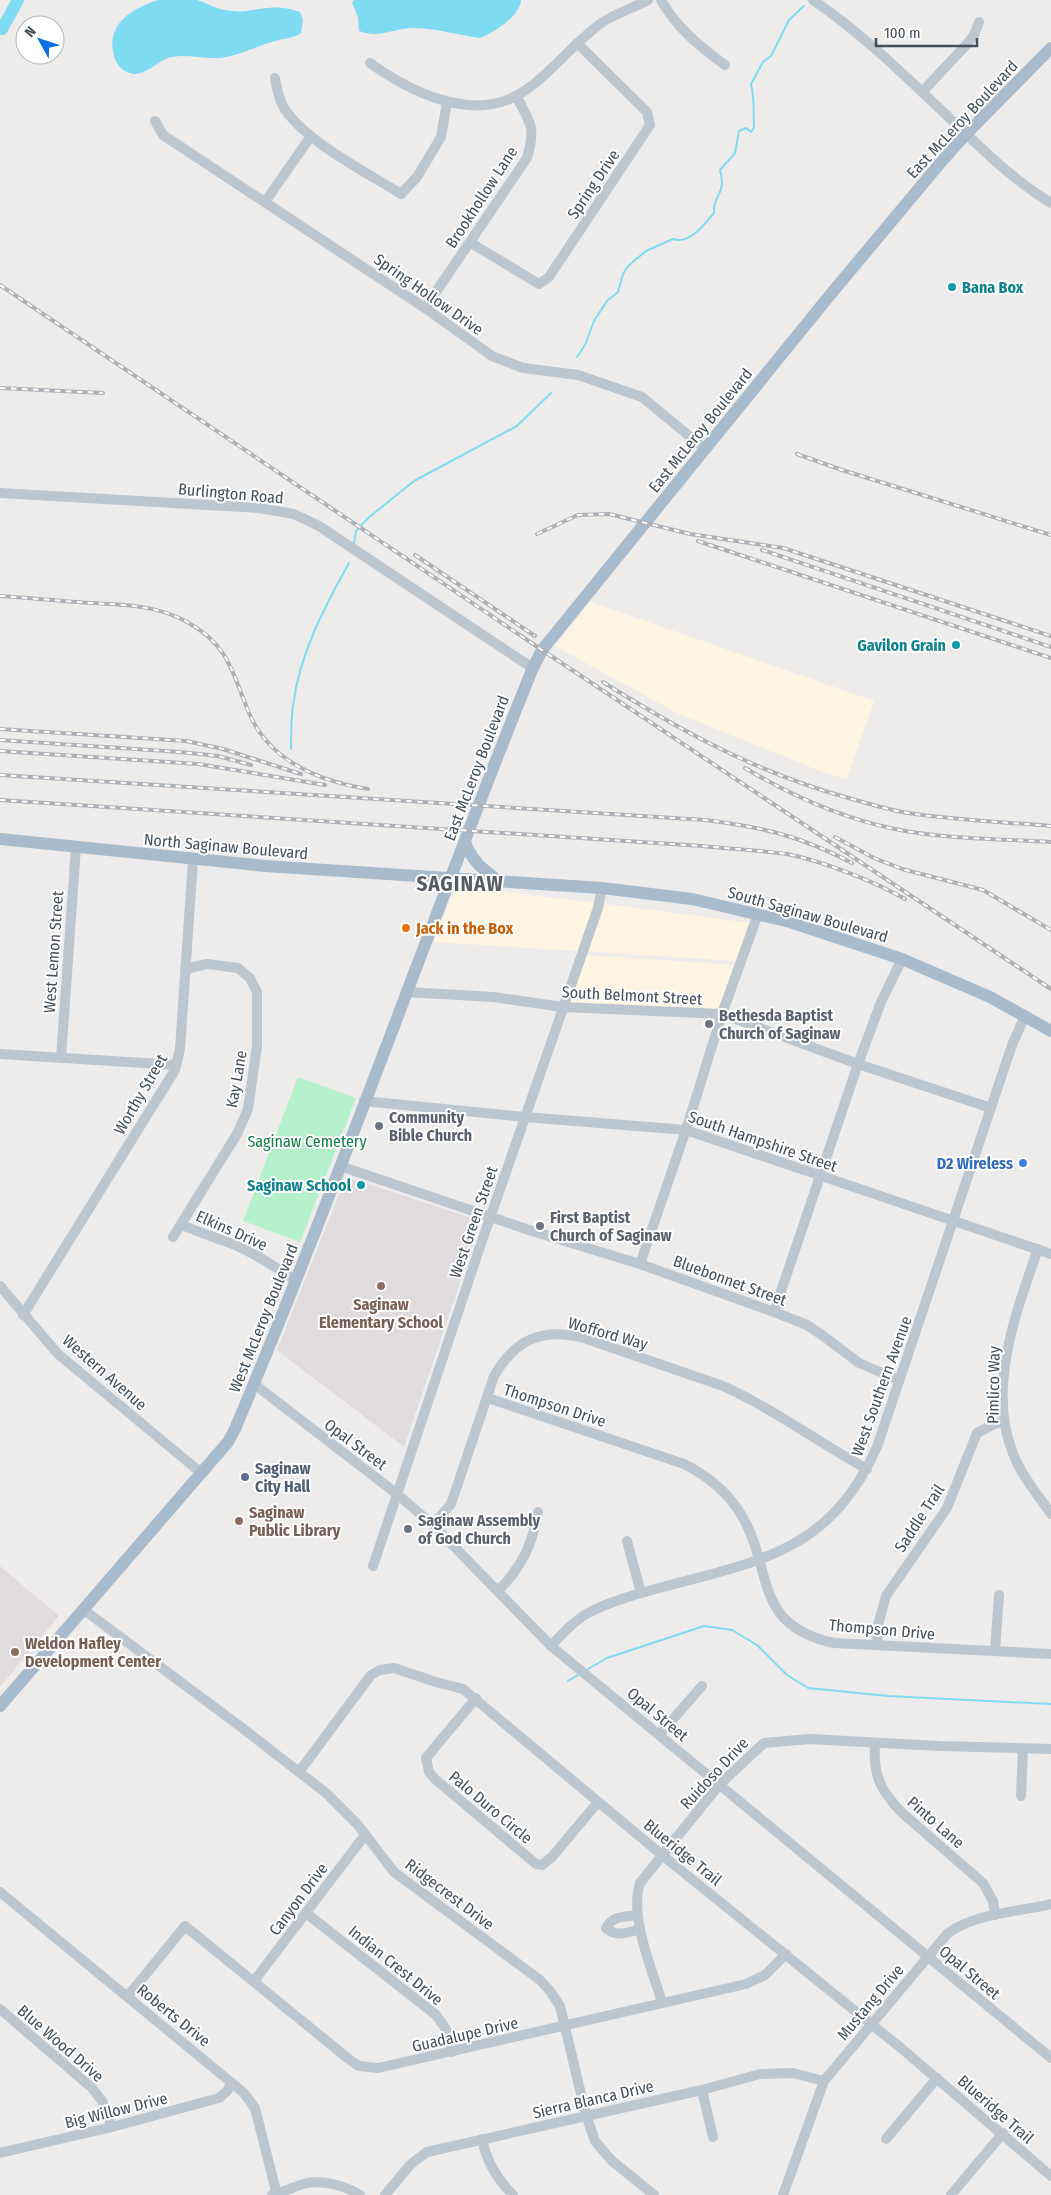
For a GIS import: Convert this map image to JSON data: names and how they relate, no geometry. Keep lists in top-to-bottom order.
{
  "streets": {
    "main road": [
      "East McLeroy Boulevard",
      "North Saginaw Boulevard",
      "South Saginaw Boulevard",
      "West McLeroy Boulevard"
    ],
    "street": [
      "Spring Drive",
      "Brookhollow Lane",
      "Spring Hollow Drive",
      "Burlington Road",
      "West Lemon Street",
      "South Belmont Street",
      "Kay Lane",
      "Worthy Street",
      "South Hampshire Street",
      "West Green Street",
      "Elkins Drive",
      "Bluebonnet Street",
      "Wofford Way",
      "Western Avenue",
      "Pimlico Way",
      "West Southern Avenue",
      "Thompson Drive",
      "Opal Street",
      "Saddle Trail",
      "Ruidoso Drive",
      "Palo Duro Circle",
      "Pinto Lane",
      "Blueridge Trail",
      "Ridgecrest Drive",
      "Canyon Drive",
      "Indian Crest Drive",
      "Mustang Drive",
      "Roberts Drive",
      "Guadalupe Drive",
      "Blue Wood Drive",
      "Sierra Blanca Drive",
      "Big Willow Drive"
    ]
  },
  "crossings": [
    ["East McLeroy Boulevard", "Spring Hollow Drive"],
    ["East McLeroy Boulevard", "Burlington Road"],
    ["East McLeroy Boulevard", "North Saginaw Boulevard"],
    ["East McLeroy Boulevard", "South Saginaw Boulevard"],
    ["East McLeroy Boulevard", "West McLeroy Boulevard"],
    ["Spring Drive", "Brookhollow Lane"],
    ["Brookhollow Lane", "Spring Hollow Drive"],
    ["North Saginaw Boulevard", "South Saginaw Boulevard"],
    ["North Saginaw Boulevard", "West Lemon Street"],
    ["North Saginaw Boulevard", "Worthy Street"],
    ["North Saginaw Boulevard", "West McLeroy Boulevard"],
    ["South Saginaw Boulevard", "West Green Street"],
    ["South Saginaw Boulevard", "West McLeroy Boulevard"],
    ["South Saginaw Boulevard", "West Southern Avenue"],
    ["South Belmont Street", "West Green Street"],
    ["South Belmont Street", "West McLeroy Boulevard"],
    ["South Belmont Street", "West Southern Avenue"],
    ["Kay Lane", "Worthy Street"],
    ["Kay Lane", "Elkins Drive"],
    ["Worthy Street", "Western Avenue"],
    ["South Hampshire Street", "West Green Street"],
    ["South Hampshire Street", "West McLeroy Boulevard"],
    ["South Hampshire Street", "Pimlico Way"],
    ["South Hampshire Street", "West Southern Avenue"],
    ["West Green Street", "Bluebonnet Street"],
    ["West Green Street", "Opal Street"],
    ["Elkins Drive", "West McLeroy Boulevard"],
    ["Bluebonnet Street", "West McLeroy Boulevard"],
    ["Bluebonnet Street", "West Southern Avenue"],
    ["West McLeroy Boulevard", "Western Avenue"],
    ["West McLeroy Boulevard", "Opal Street"],
    ["West McLeroy Boulevard", "Ridgecrest Drive"],
    ["Wofford Way", "West Southern Avenue"],
    ["Wofford Way", "Thompson Drive"],
    ["Wofford Way", "Opal Street"],
    ["Pimlico Way", "Saddle Trail"],
    ["West Southern Avenue", "Thompson Drive"],
    ["West Southern Avenue", "Opal Street"],
    ["Thompson Drive", "Saddle Trail"],
    ["Opal Street", "Ruidoso Drive"],
    ["Opal Street", "Mustang Drive"],
    ["Ruidoso Drive", "Pinto Lane"],
    ["Ruidoso Drive", "Blueridge Trail"],
    ["Ruidoso Drive", "Guadalupe Drive"],
    ["Palo Duro Circle", "Blueridge Trail"],
    ["Pinto Lane", "Mustang Drive"],
    ["Blueridge Trail", "Ridgecrest Drive"],
    ["Blueridge Trail", "Mustang Drive"],
    ["Blueridge Trail", "Guadalupe Drive"],
    ["Ridgecrest Drive", "Canyon Drive"],
    ["Ridgecrest Drive", "Guadalupe Drive"],
    ["Ridgecrest Drive", "Sierra Blanca Drive"],
    ["Canyon Drive", "Indian Crest Drive"],
    ["Canyon Drive", "Guadalupe Drive"],
    ["Indian Crest Drive", "Guadalupe Drive"],
    ["Mustang Drive", "Sierra Blanca Drive"],
    ["Roberts Drive", "Guadalupe Drive"],
    ["Roberts Drive", "Big Willow Drive"],
    ["Blue Wood Drive", "Big Willow Drive"]
  ],
  "districts": ["SAGINAW"],
  "parks": ["Saginaw Cemetery"],
  "places": [
    "Bana Box",
    "Gavilon Grain",
    "Jack in the Box",
    "Bethesda Baptist Church of Saginaw",
    "Community Bible Church",
    "D2 Wireless",
    "Saginaw School",
    "First Baptist Church of Saginaw",
    "Saginaw Elementary School",
    "Saginaw City Hall",
    "Saginaw Public Library",
    "Saginaw Assembly of God Church",
    "Weldon Hafley Development Center"
  ],
  "scale_bar": "100 m",
  "north": "top left"
}
